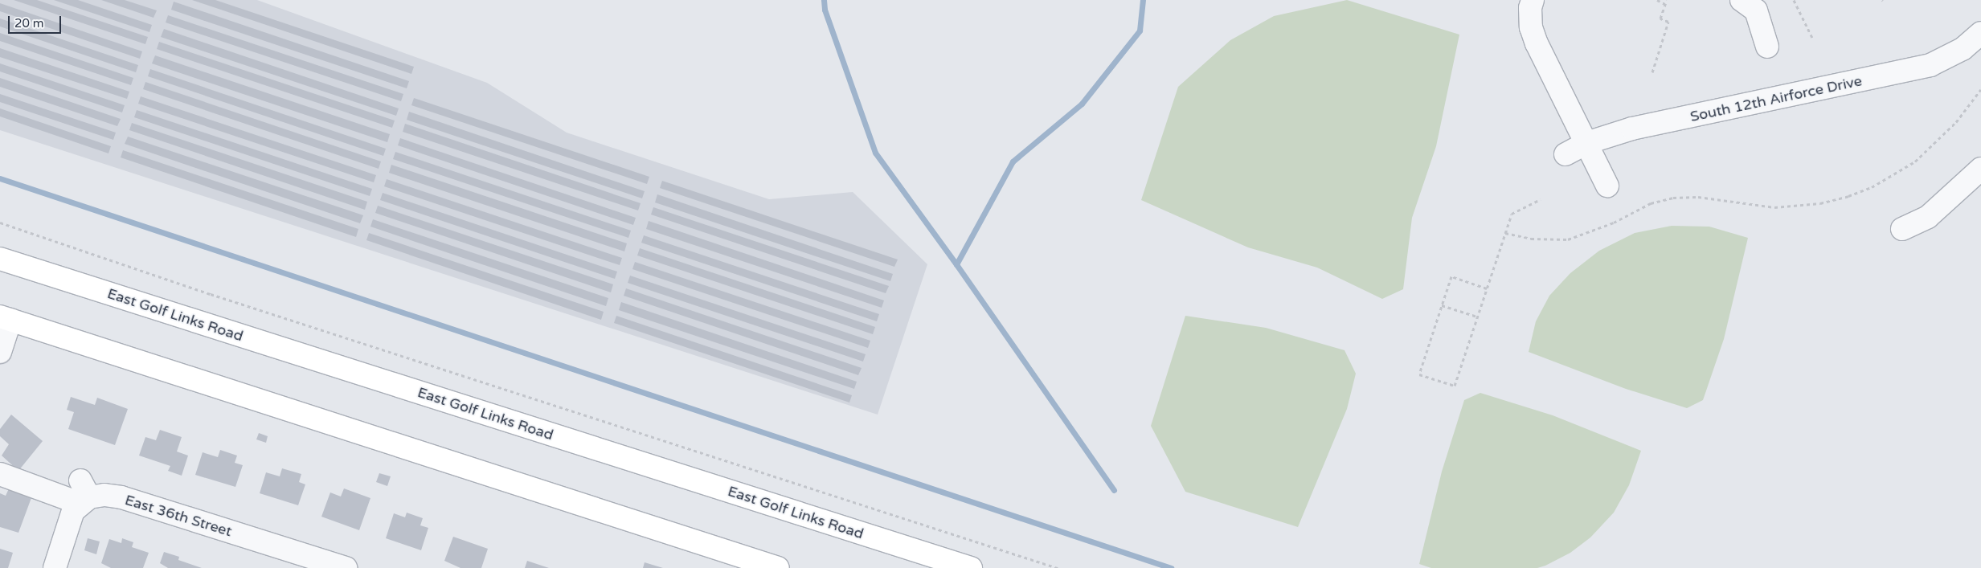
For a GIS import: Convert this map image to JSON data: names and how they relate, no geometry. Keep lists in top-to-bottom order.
{
  "streets": {
    "main road": ["East Golf Links Road"],
    "street": ["South 12th Airforce Drive", "East 36th Street"]
  },
  "scale_bar": "20 m"
}
